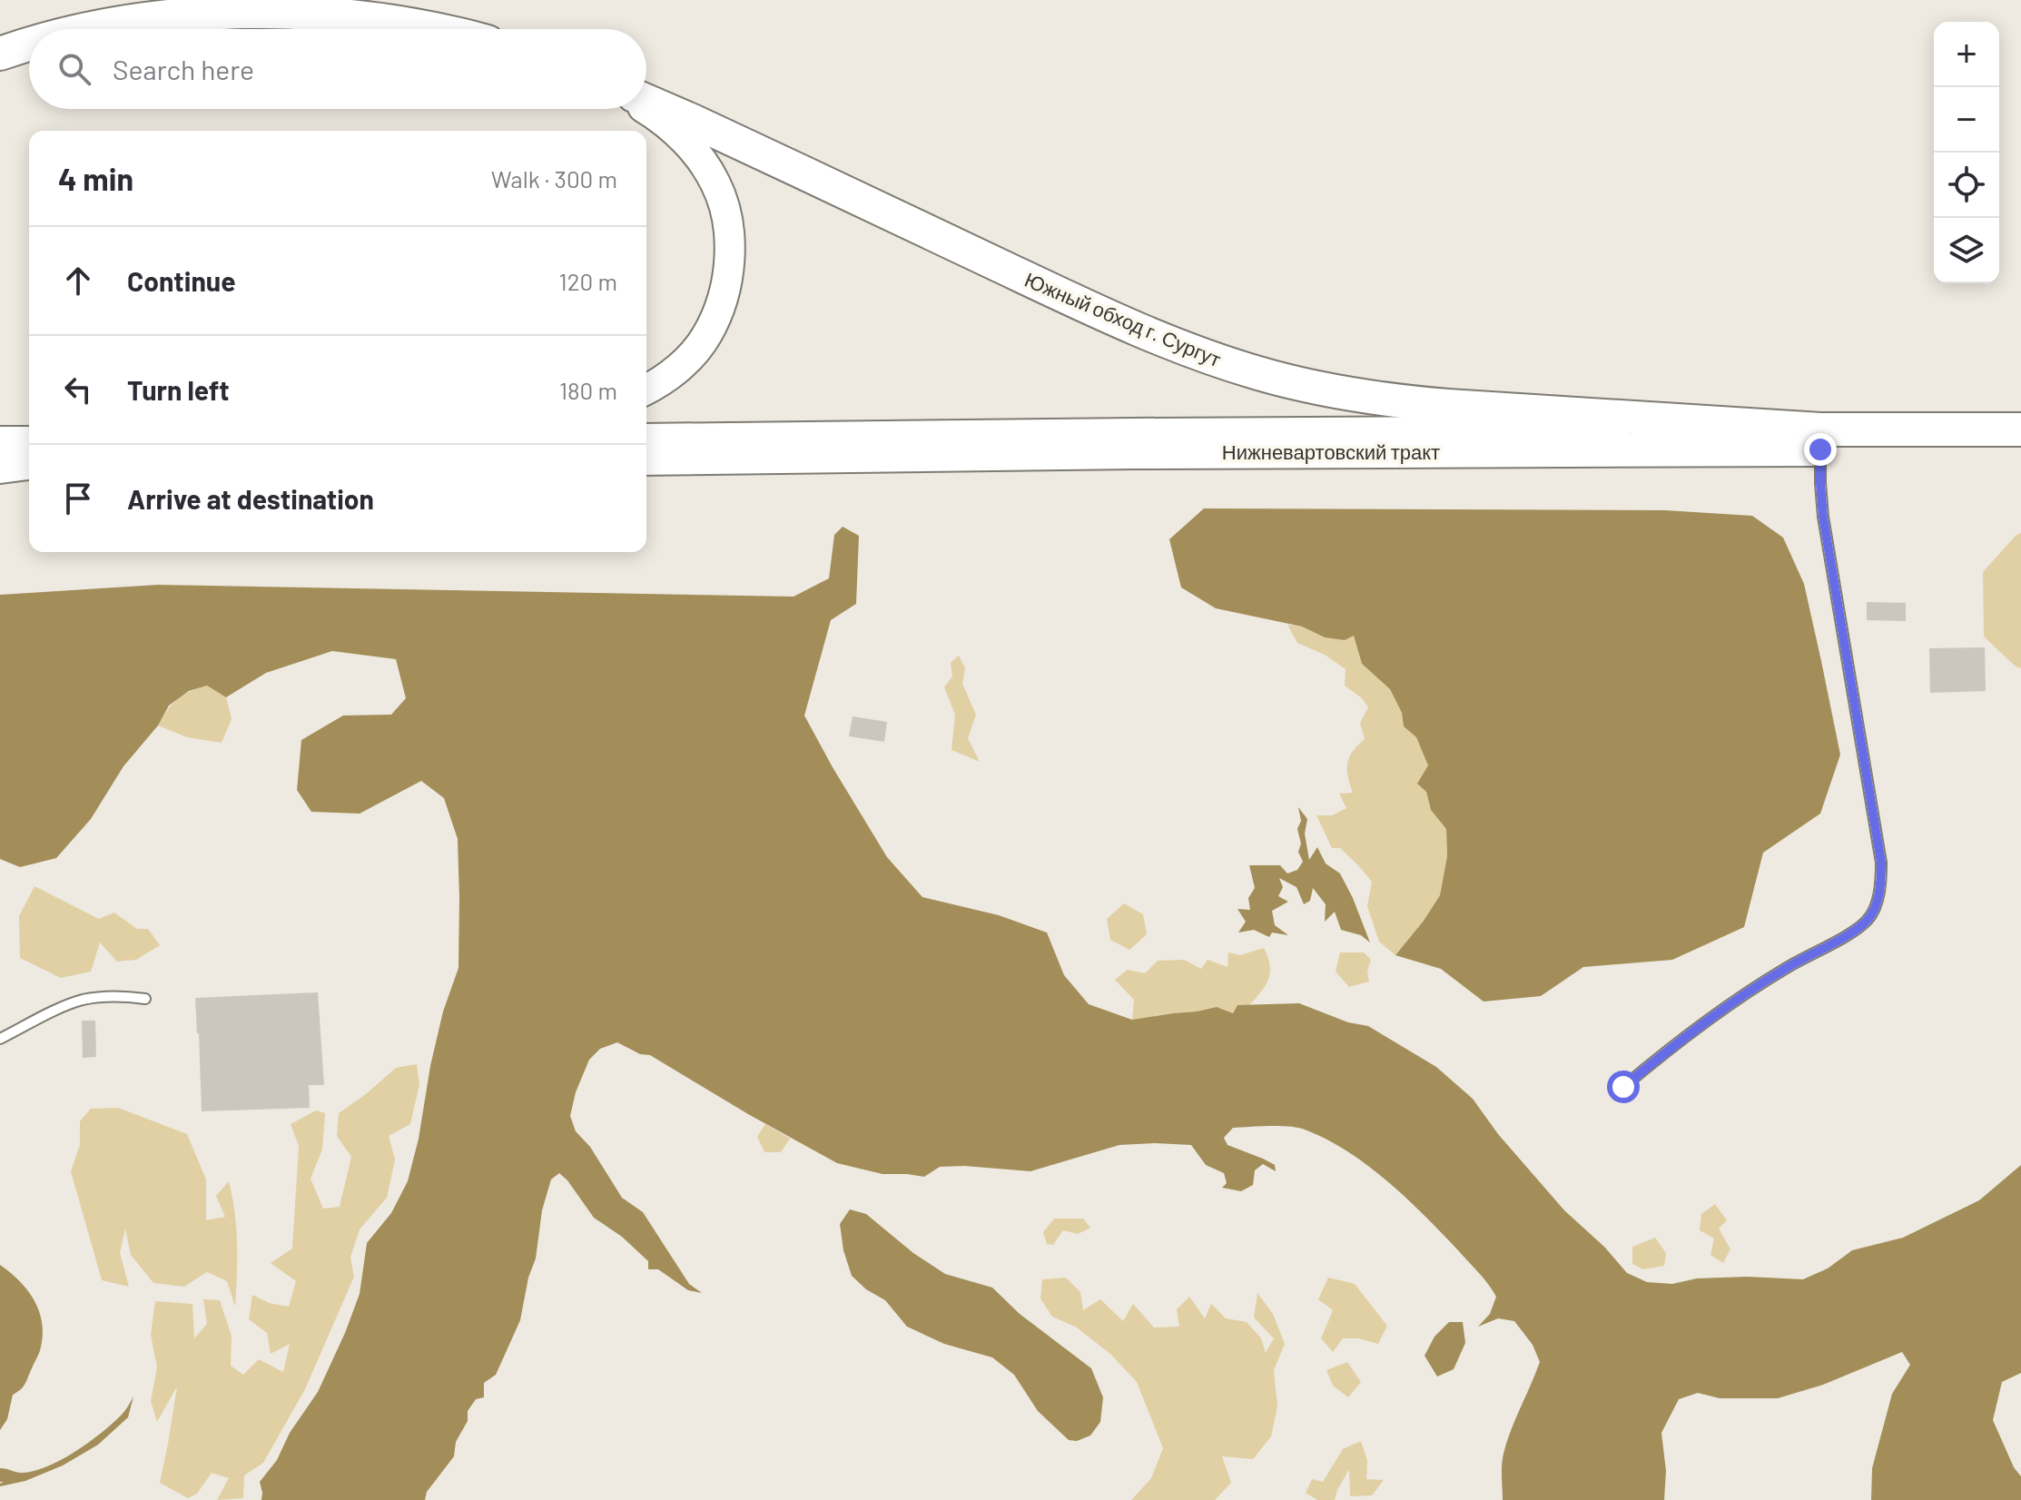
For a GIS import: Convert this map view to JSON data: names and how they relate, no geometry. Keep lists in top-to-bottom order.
{
  "streets": {
    "highway": ["Южный обход г. Сургут", "Нижневартовский тракт"]
  },
  "crossings": [
    ["Южный обход г. Сургут", "Нижневартовский тракт"]
  ],
  "page": {
    "map_buttons": ["+", "−"],
    "search": "Search here",
    "heading": ["4 min", "Walk · 300 m"],
    "list": [
      ["Continue", "120 m"],
      ["Turn left", "180 m"],
      "Arrive at destination"
    ]
  }
}
